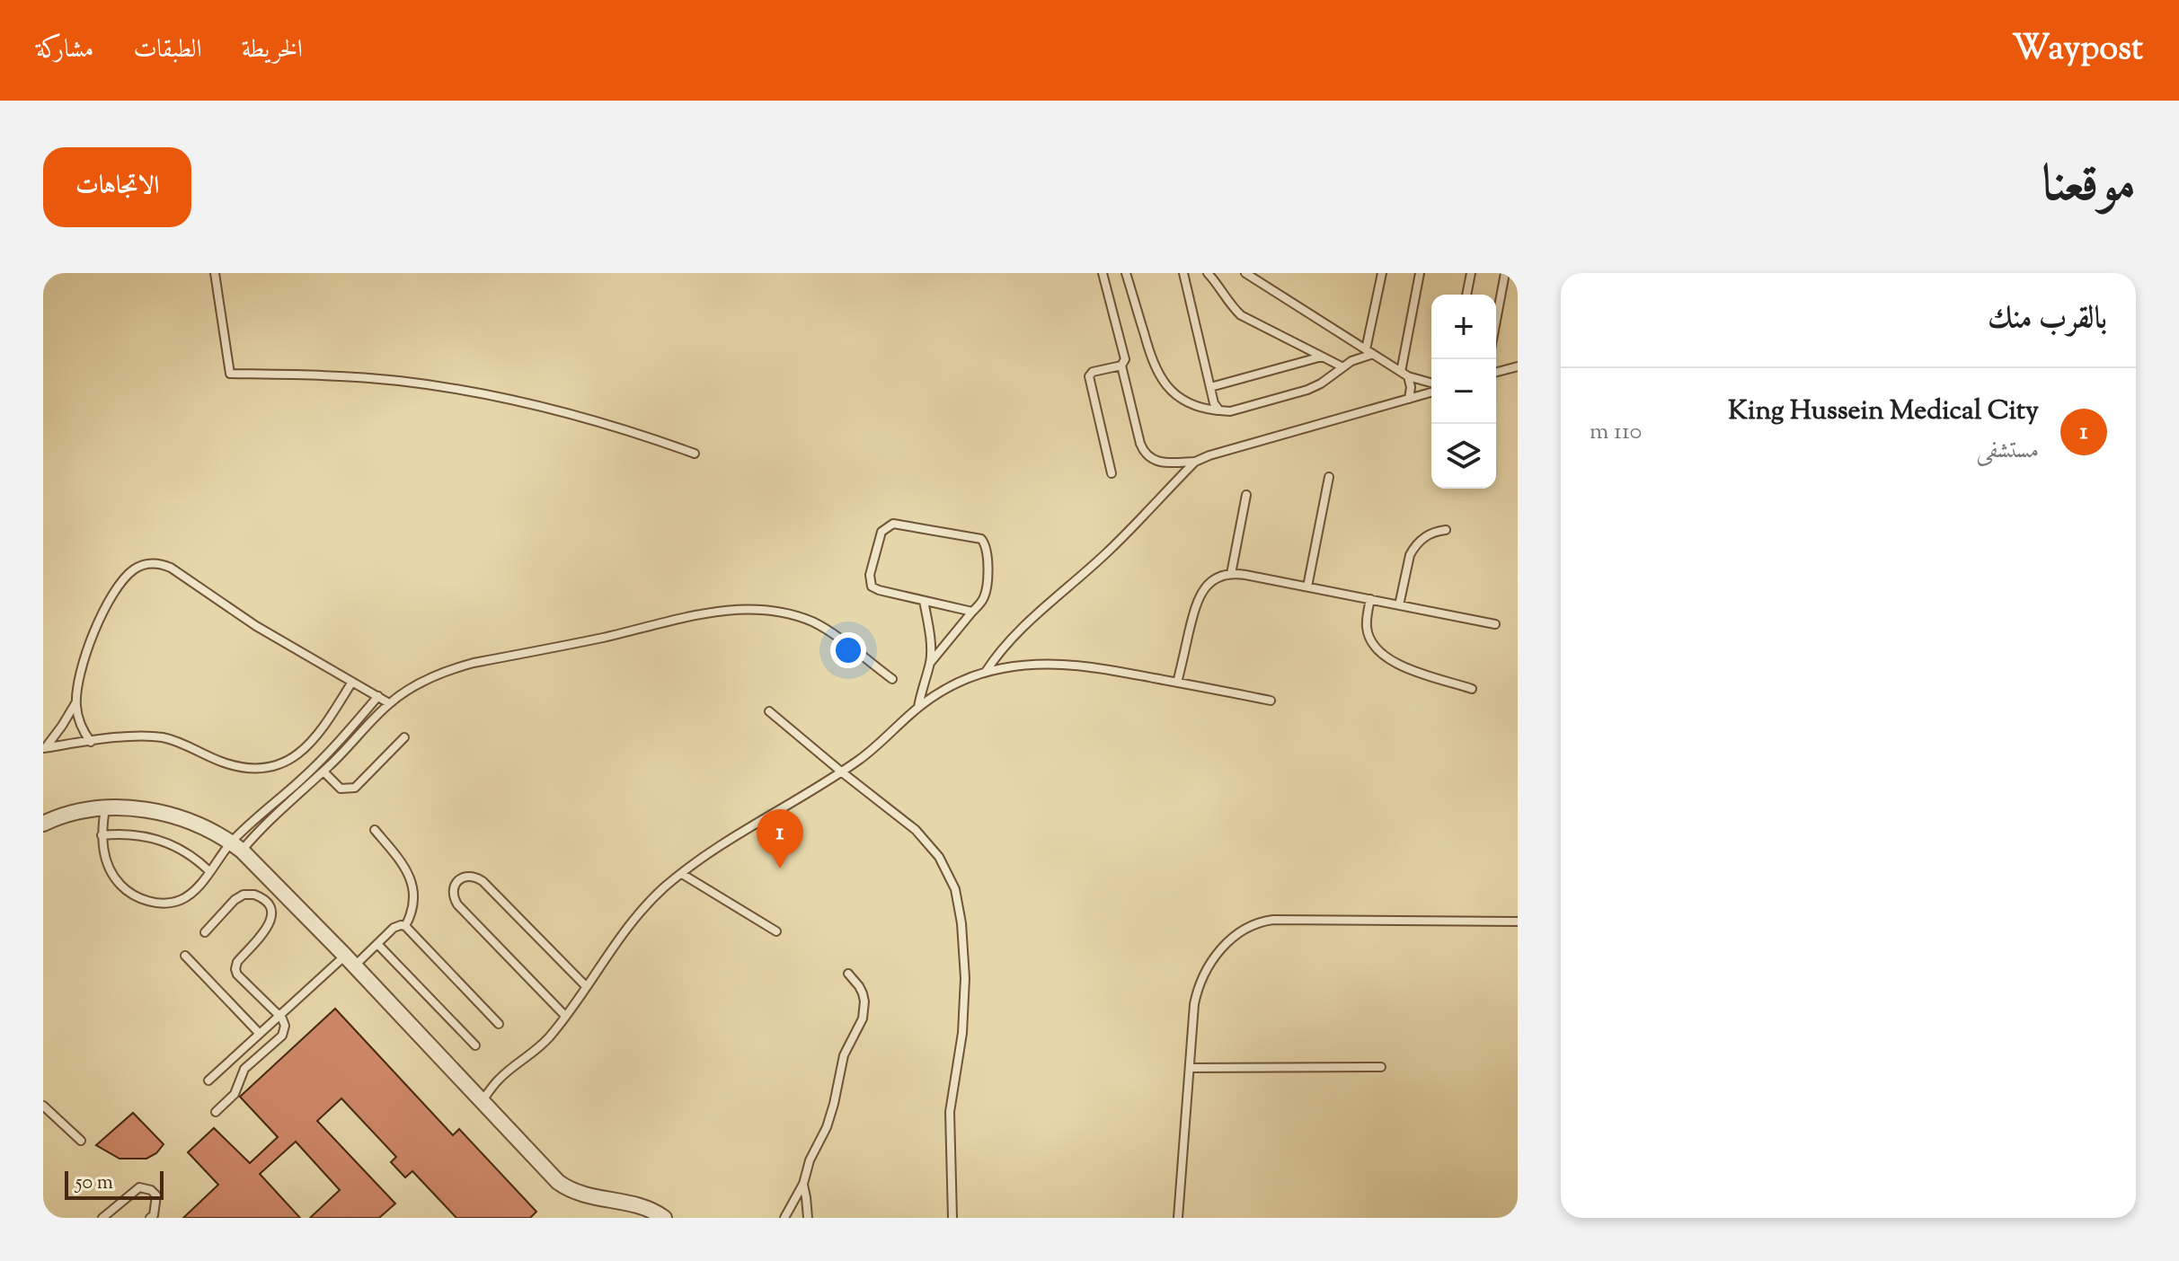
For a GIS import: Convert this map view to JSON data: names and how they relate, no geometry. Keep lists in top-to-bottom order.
{
  "scale_bar": "50 m",
  "page": {
    "header": "Waypost",
    "nav": ["الخريطة", "الطبقات", "مشاركة"],
    "title": "موقعنا",
    "buttons": "الاتجاهات",
    "heading": "بالقرب منك",
    "map_buttons": ["+", "−"],
    "list": [
      {
        "mark": "1",
        "name": "King Hussein Medical City",
        "note": "مستشفى",
        "value": "110 m"
      }
    ],
    "pins": "1",
    "scale": "50 m"
  }
}
